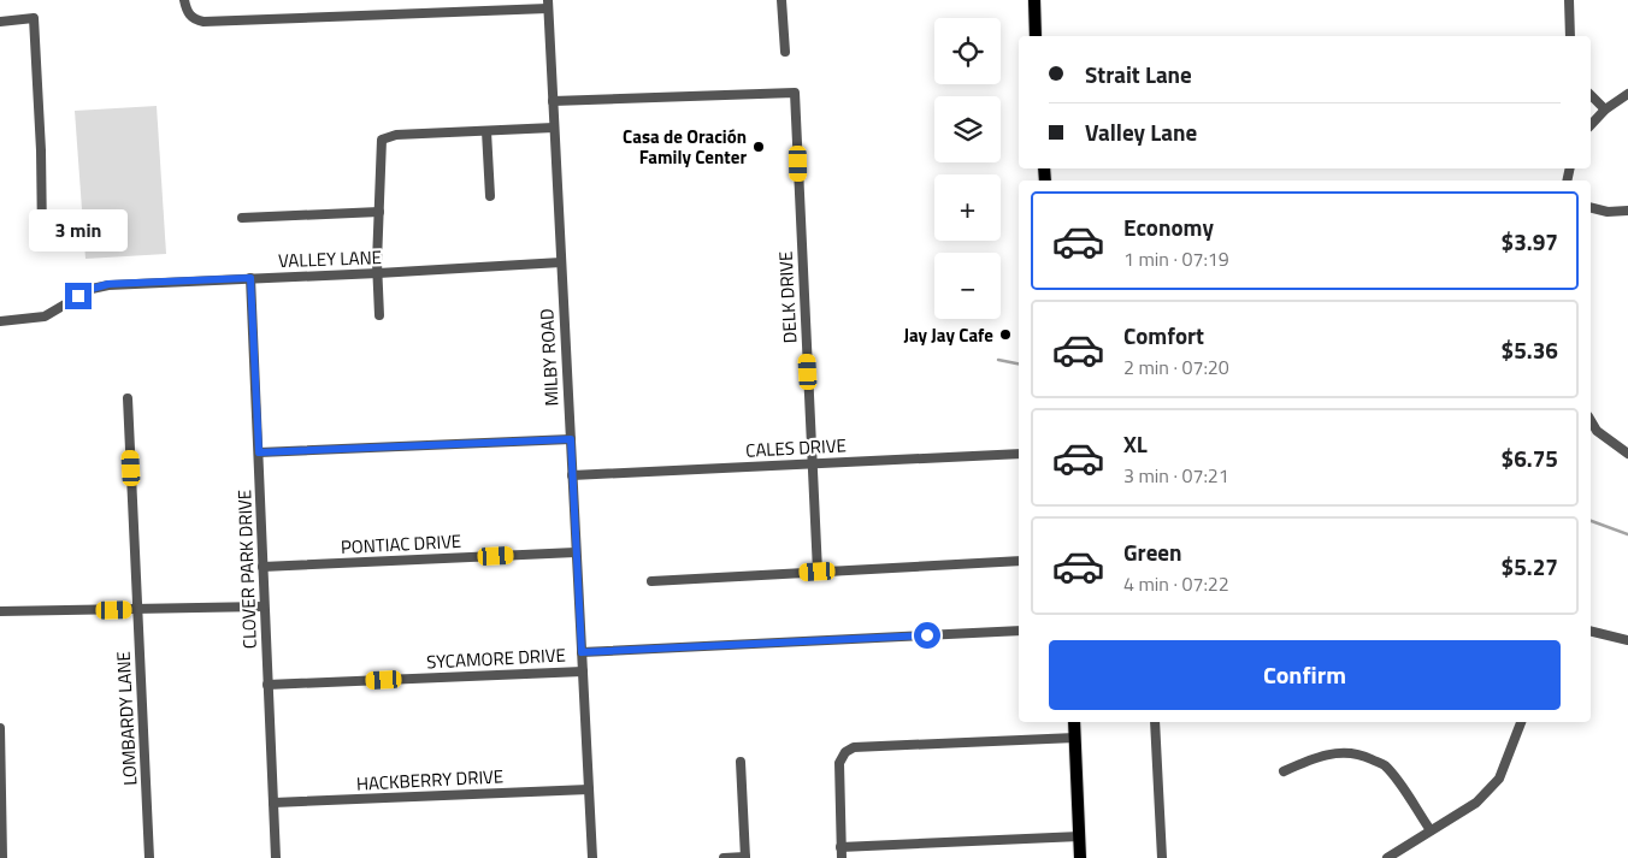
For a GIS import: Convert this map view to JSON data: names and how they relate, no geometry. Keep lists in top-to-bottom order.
{
  "streets": {
    "street": [
      "VALLEY LANE",
      "DELK DRIVE",
      "MILBY ROAD",
      "CALES DRIVE",
      "PONTIAC DRIVE",
      "CLOVER PARK DRIVE",
      "SYCAMORE DRIVE",
      "LOMBARDY LANE",
      "HACKBERRY DRIVE"
    ]
  },
  "crossings": [
    ["VALLEY LANE", "MILBY ROAD"],
    ["VALLEY LANE", "CLOVER PARK DRIVE"],
    ["DELK DRIVE", "MILBY ROAD"],
    ["DELK DRIVE", "CALES DRIVE"],
    ["MILBY ROAD", "CALES DRIVE"],
    ["MILBY ROAD", "PONTIAC DRIVE"],
    ["MILBY ROAD", "SYCAMORE DRIVE"],
    ["MILBY ROAD", "HACKBERRY DRIVE"],
    ["PONTIAC DRIVE", "CLOVER PARK DRIVE"],
    ["CLOVER PARK DRIVE", "SYCAMORE DRIVE"],
    ["CLOVER PARK DRIVE", "HACKBERRY DRIVE"]
  ],
  "places": ["Casa de Oración Family Center", "Jay Jay Cafe"],
  "page": {
    "map_buttons": ["+", "−"],
    "banner": ["Strait Lane", "Valley Lane"],
    "list": [
      {
        "name": "Economy",
        "note": "1 min · 07:19",
        "value": "$3.97"
      },
      {
        "name": "Comfort",
        "note": "2 min · 07:20",
        "value": "$5.36"
      },
      {
        "name": "XL",
        "note": "3 min · 07:21",
        "value": "$6.75"
      },
      {
        "name": "Green",
        "note": "4 min · 07:22",
        "value": "$5.27"
      }
    ],
    "bubble": "3 min",
    "buttons": "Confirm"
  }
}
